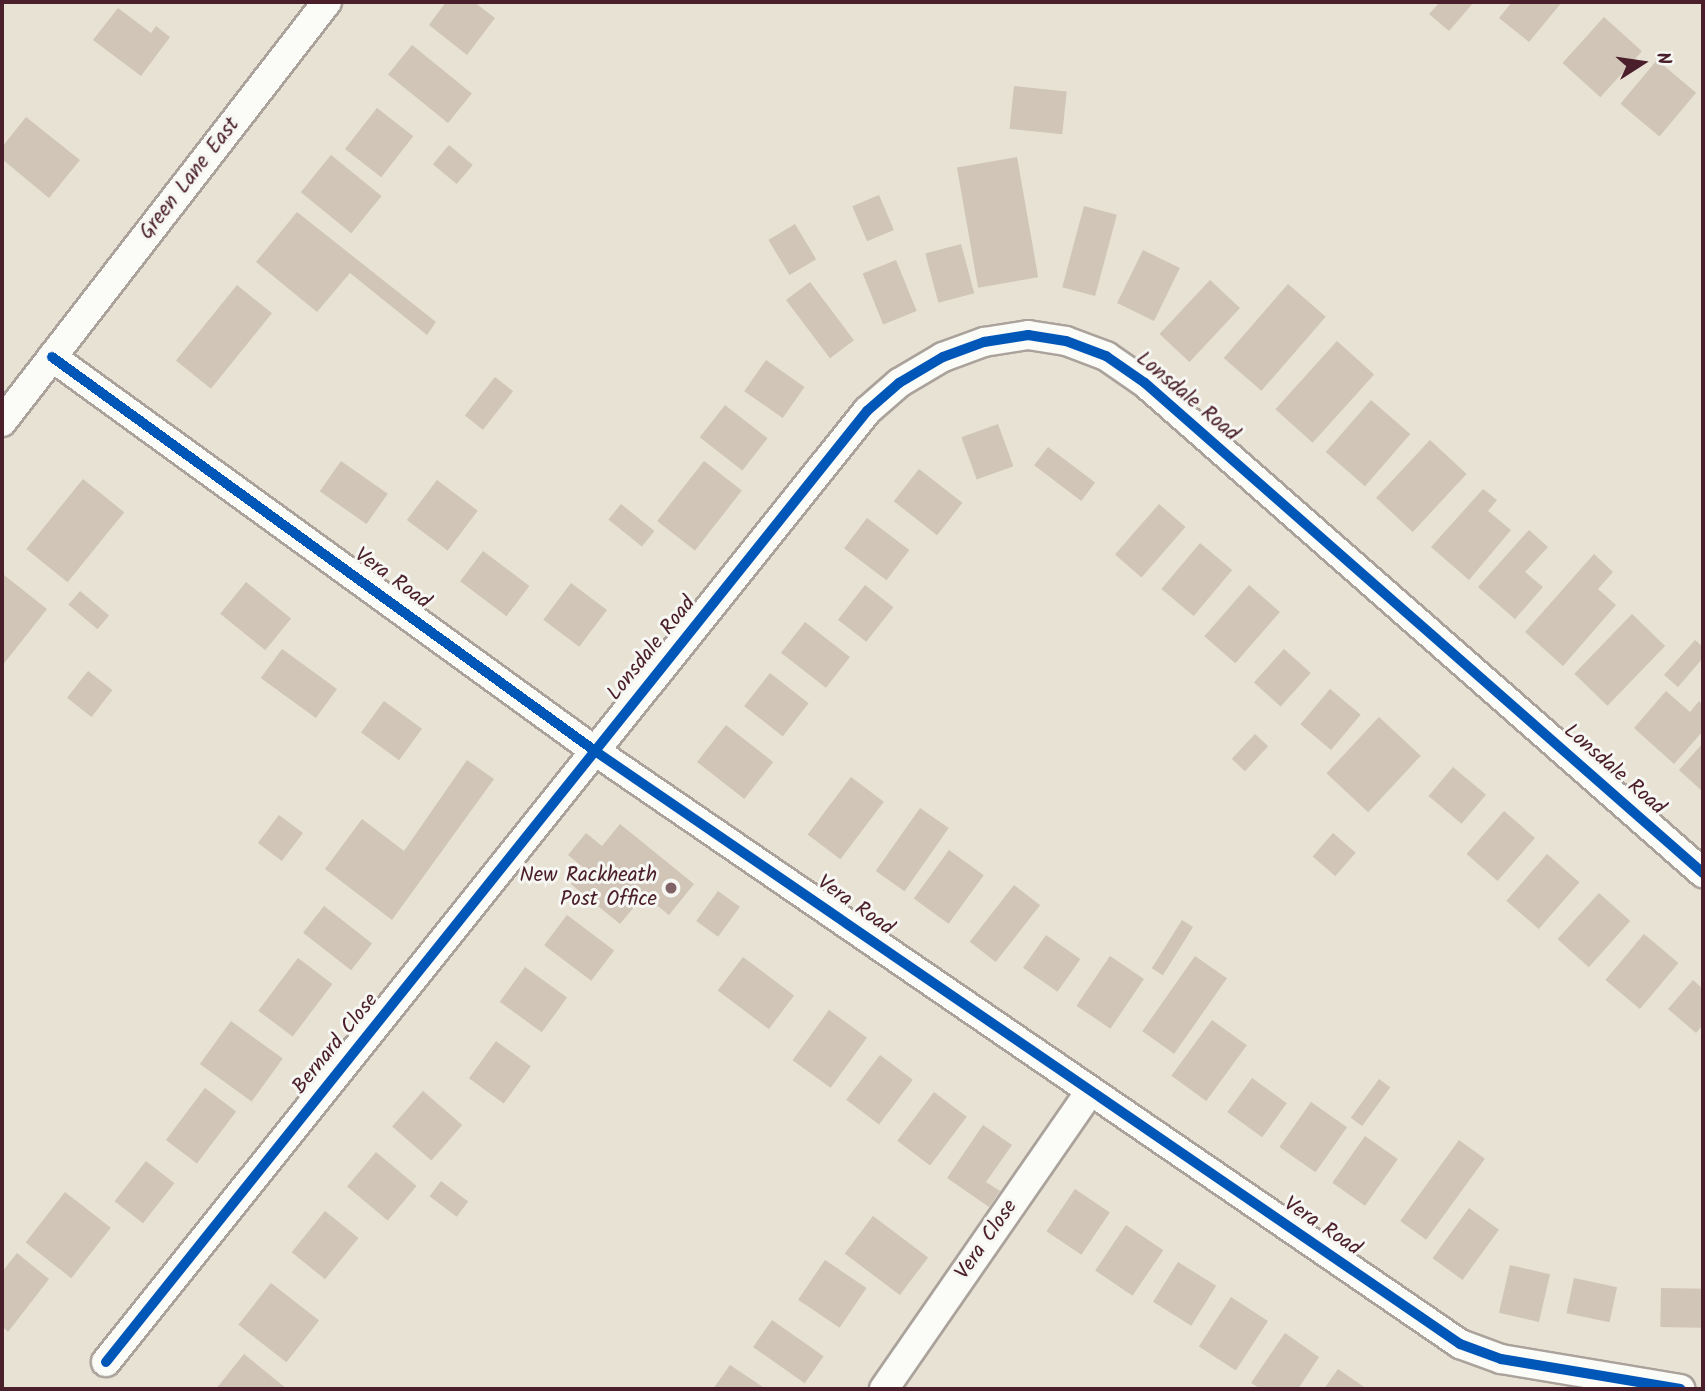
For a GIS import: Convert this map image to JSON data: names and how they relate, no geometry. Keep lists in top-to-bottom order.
{
  "streets": {
    "street": [
      "Green Lane East",
      "Lonsdale Road",
      "Vera Road",
      "Bernard Close",
      "Vera Close"
    ]
  },
  "crossings": [
    ["Green Lane East", "Vera Road"],
    ["Lonsdale Road", "Vera Road"],
    ["Lonsdale Road", "Bernard Close"],
    ["Vera Road", "Bernard Close"],
    ["Vera Road", "Vera Close"]
  ],
  "places": ["New Rackheath Post Office"],
  "north": "right"
}
